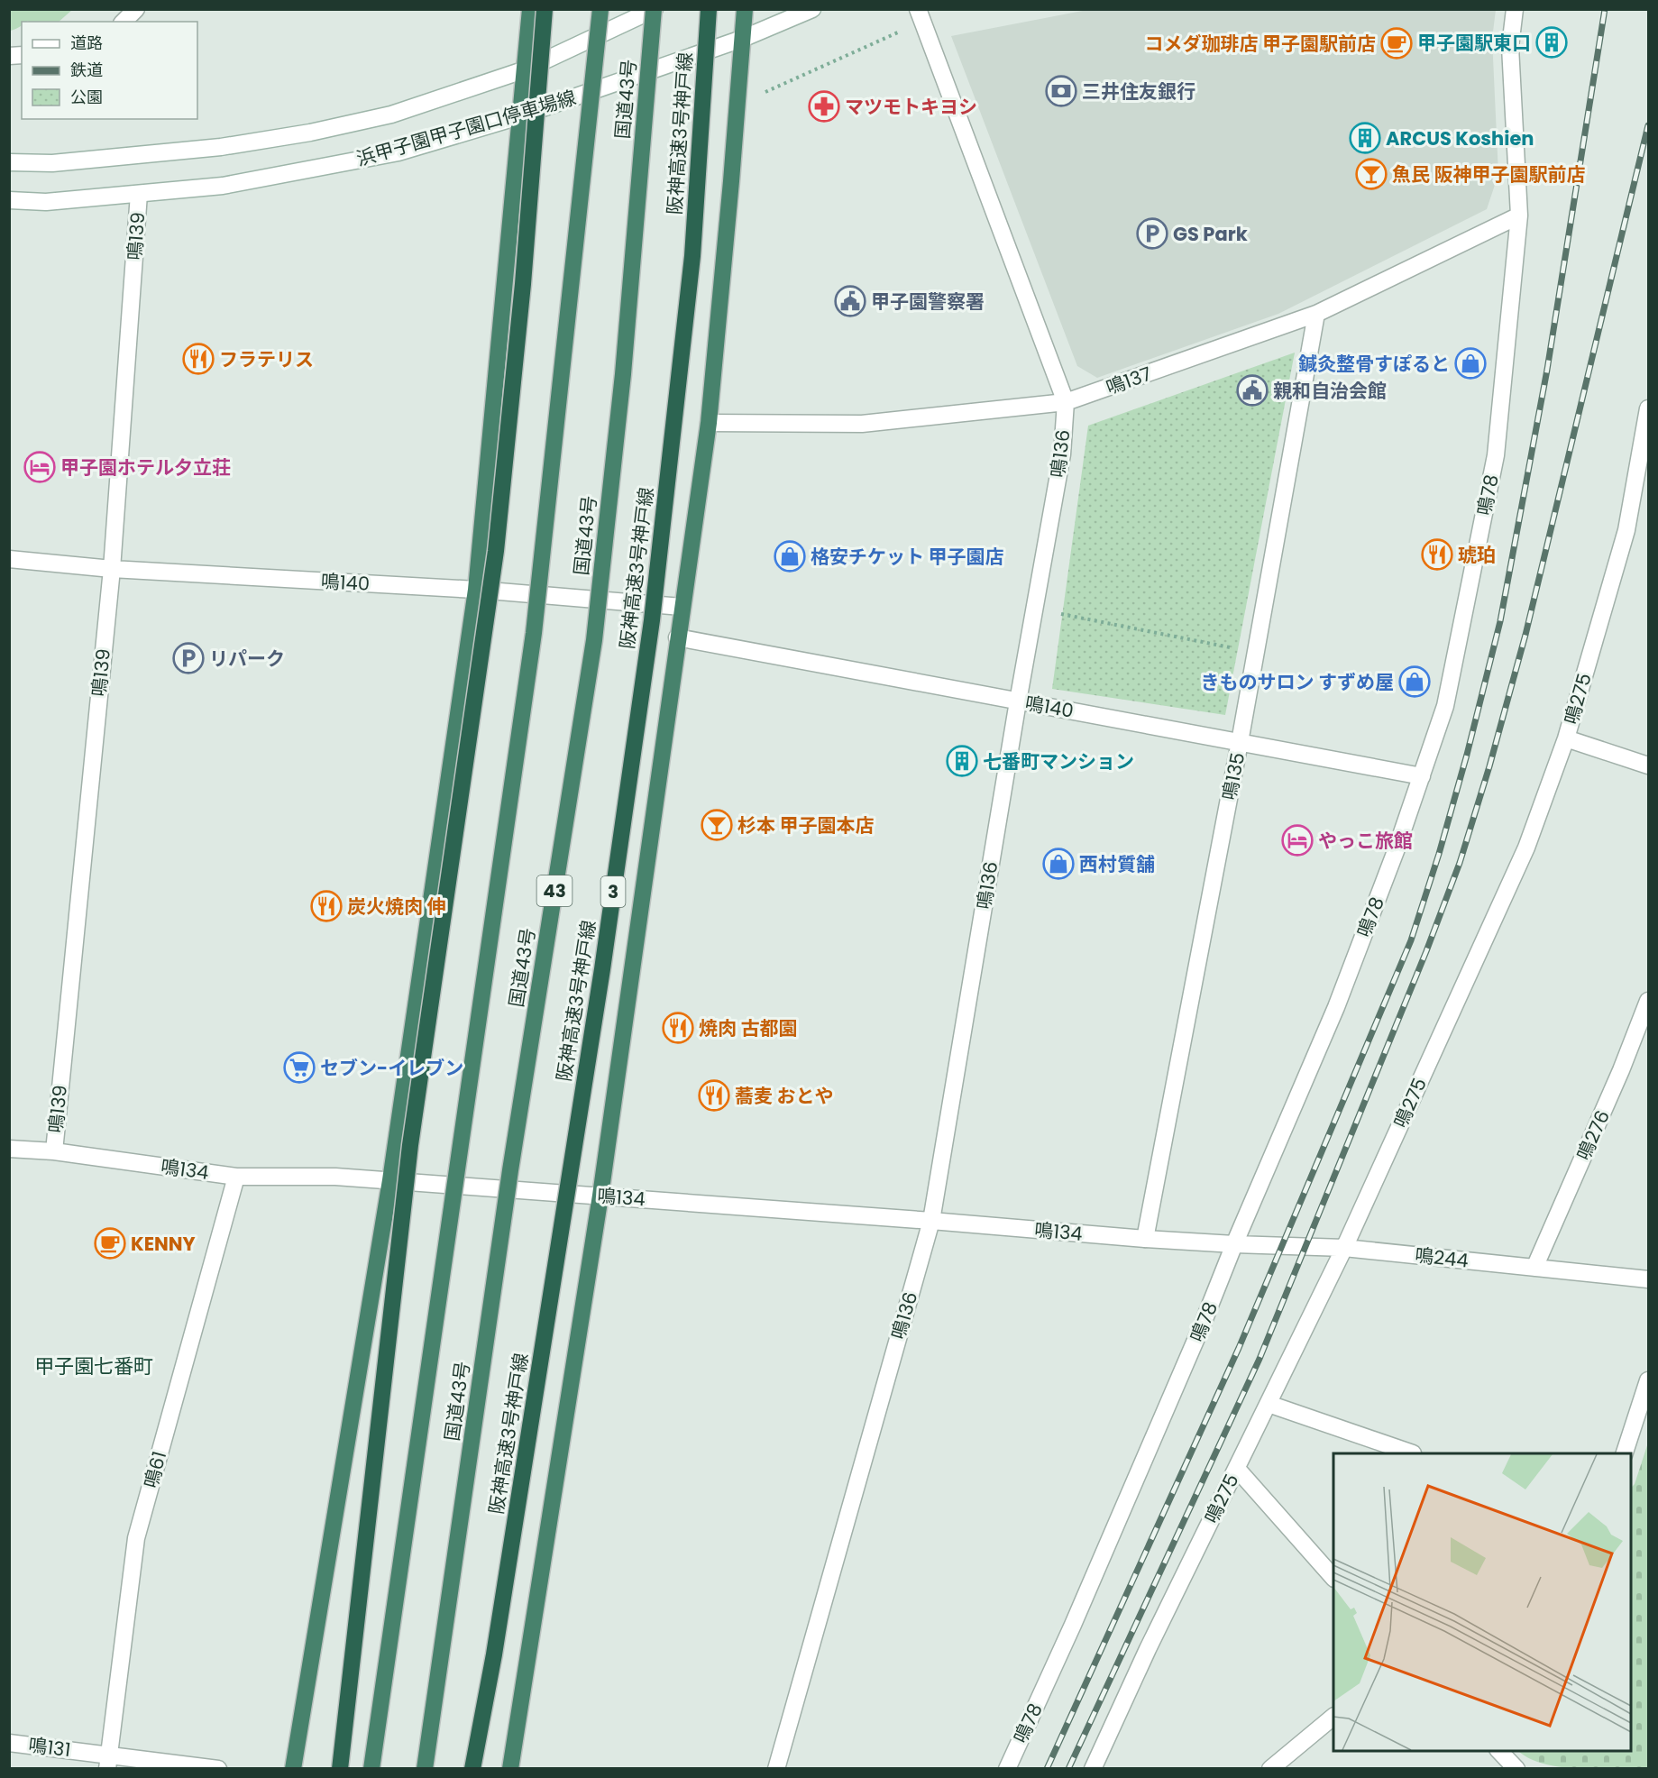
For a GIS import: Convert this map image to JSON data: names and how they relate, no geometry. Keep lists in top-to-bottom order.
{
  "streets": {
    "highway": [
      "国道43号",
      "阪神高速3号神戸線",
      "43",
      "3"
    ],
    "street": [
      "浜甲子園甲子園口停車場線",
      "鳴139",
      "鳴137",
      "鳴136",
      "鳴78",
      "鳴140",
      "鳴275",
      "鳴135",
      "鳴276",
      "鳴134",
      "鳴244",
      "鳴61",
      "鳴131"
    ]
  },
  "crossings": [
    ["国道43号", "浜甲子園甲子園口停車場線"],
    ["浜甲子園甲子園口停車場線", "鳴139"],
    ["鳴139", "鳴140"],
    ["鳴139", "鳴134"],
    ["鳴137", "鳴136"],
    ["鳴137", "鳴78"],
    ["鳴137", "鳴135"],
    ["鳴136", "鳴140"],
    ["鳴136", "鳴134"],
    ["鳴78", "鳴140"],
    ["鳴78", "鳴134"],
    ["鳴78", "鳴244"],
    ["鳴140", "鳴135"],
    ["鳴275", "鳴244"],
    ["鳴135", "鳴134"],
    ["鳴276", "鳴244"],
    ["鳴134", "鳴244"],
    ["鳴134", "鳴61"],
    ["鳴61", "鳴131"]
  ],
  "districts": ["甲子園七番町"],
  "places": {
    "building": ["甲子園駅東口", "ARCUS Koshien", "七番町マンション"],
    "cafe": ["コメダ珈琲店 甲子園駅前店", "KENNY"],
    "bank": ["三井住友銀行"],
    "pharmacy": ["マツモトキヨシ"],
    "bar": ["魚民 阪神甲子園駅前店", "杉本 甲子園本店"],
    "parking": ["GS Park", "リパーク"],
    "public building": ["甲子園警察署", "親和自治会館"],
    "restaurant": [
      "フラテリス",
      "琥珀",
      "炭火焼肉 伸",
      "焼肉 古都園",
      "蕎麦 おとや"
    ],
    "shop": [
      "鍼灸整骨すぽると",
      "格安チケット 甲子園店",
      "きものサロン すずめ屋",
      "西村質舗"
    ],
    "hotel": ["甲子園ホテル夕立荘", "やっこ旅館"],
    "supermarket": ["セブン-イレブン"]
  },
  "legend": ["道路", "鉄道", "公園"]
}
